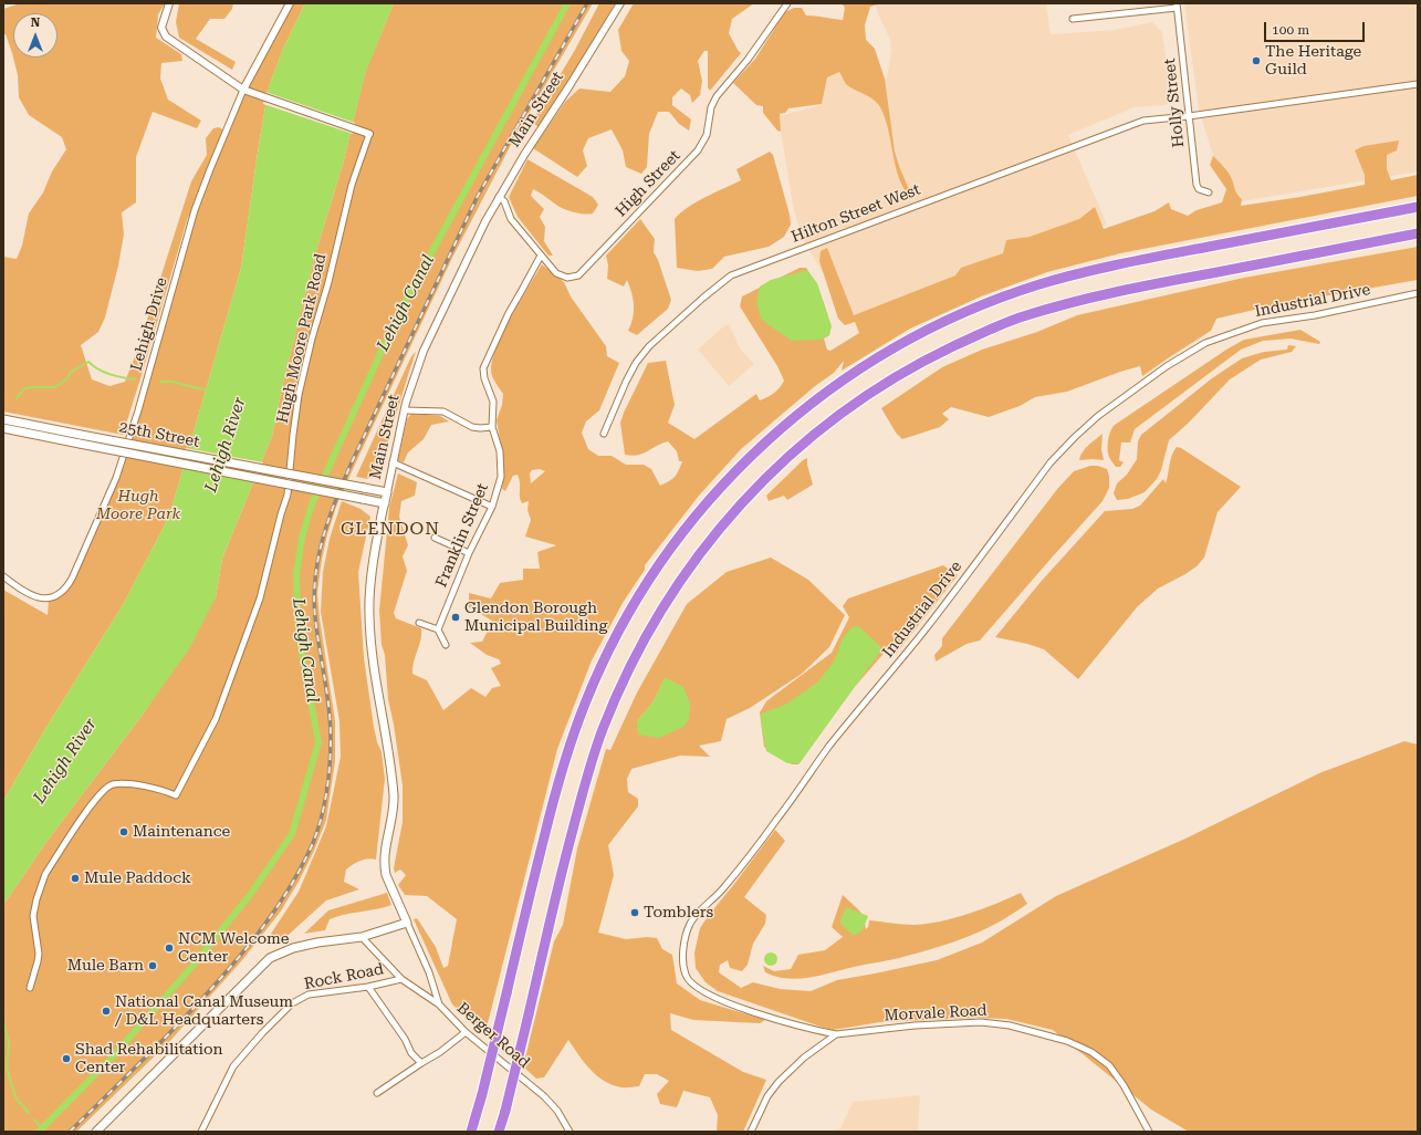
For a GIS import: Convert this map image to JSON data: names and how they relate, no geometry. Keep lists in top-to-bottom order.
{
  "streets": {
    "main road": ["Main Street", "25th Street"],
    "street": [
      "Holly Street",
      "High Street",
      "Hilton Street West",
      "Industrial Drive",
      "Lehigh Drive",
      "Hugh Moore Park Road",
      "Franklin Street",
      "Rock Road",
      "Morvale Road",
      "Berger Road"
    ]
  },
  "crossings": [
    ["Holly Street", "Hilton Street West"],
    ["Main Street", "High Street"],
    ["Main Street", "25th Street"],
    ["Main Street", "Berger Road"],
    ["High Street", "Franklin Street"],
    ["Industrial Drive", "Morvale Road"]
  ],
  "districts": ["GLENDON"],
  "water": ["Lehigh Canal", "Lehigh River"],
  "parks": ["Hugh Moore Park"],
  "places": [
    "The Heritage Guild",
    "Glendon Borough Municipal Building",
    "Maintenance",
    "Mule Paddock",
    "Tomblers",
    "NCM Welcome Center",
    "Mule Barn",
    "National Canal Museum / D&L Headquarters",
    "Shad Rehabilitation Center"
  ],
  "scale_bar": "100 m",
  "north": "top"
}
